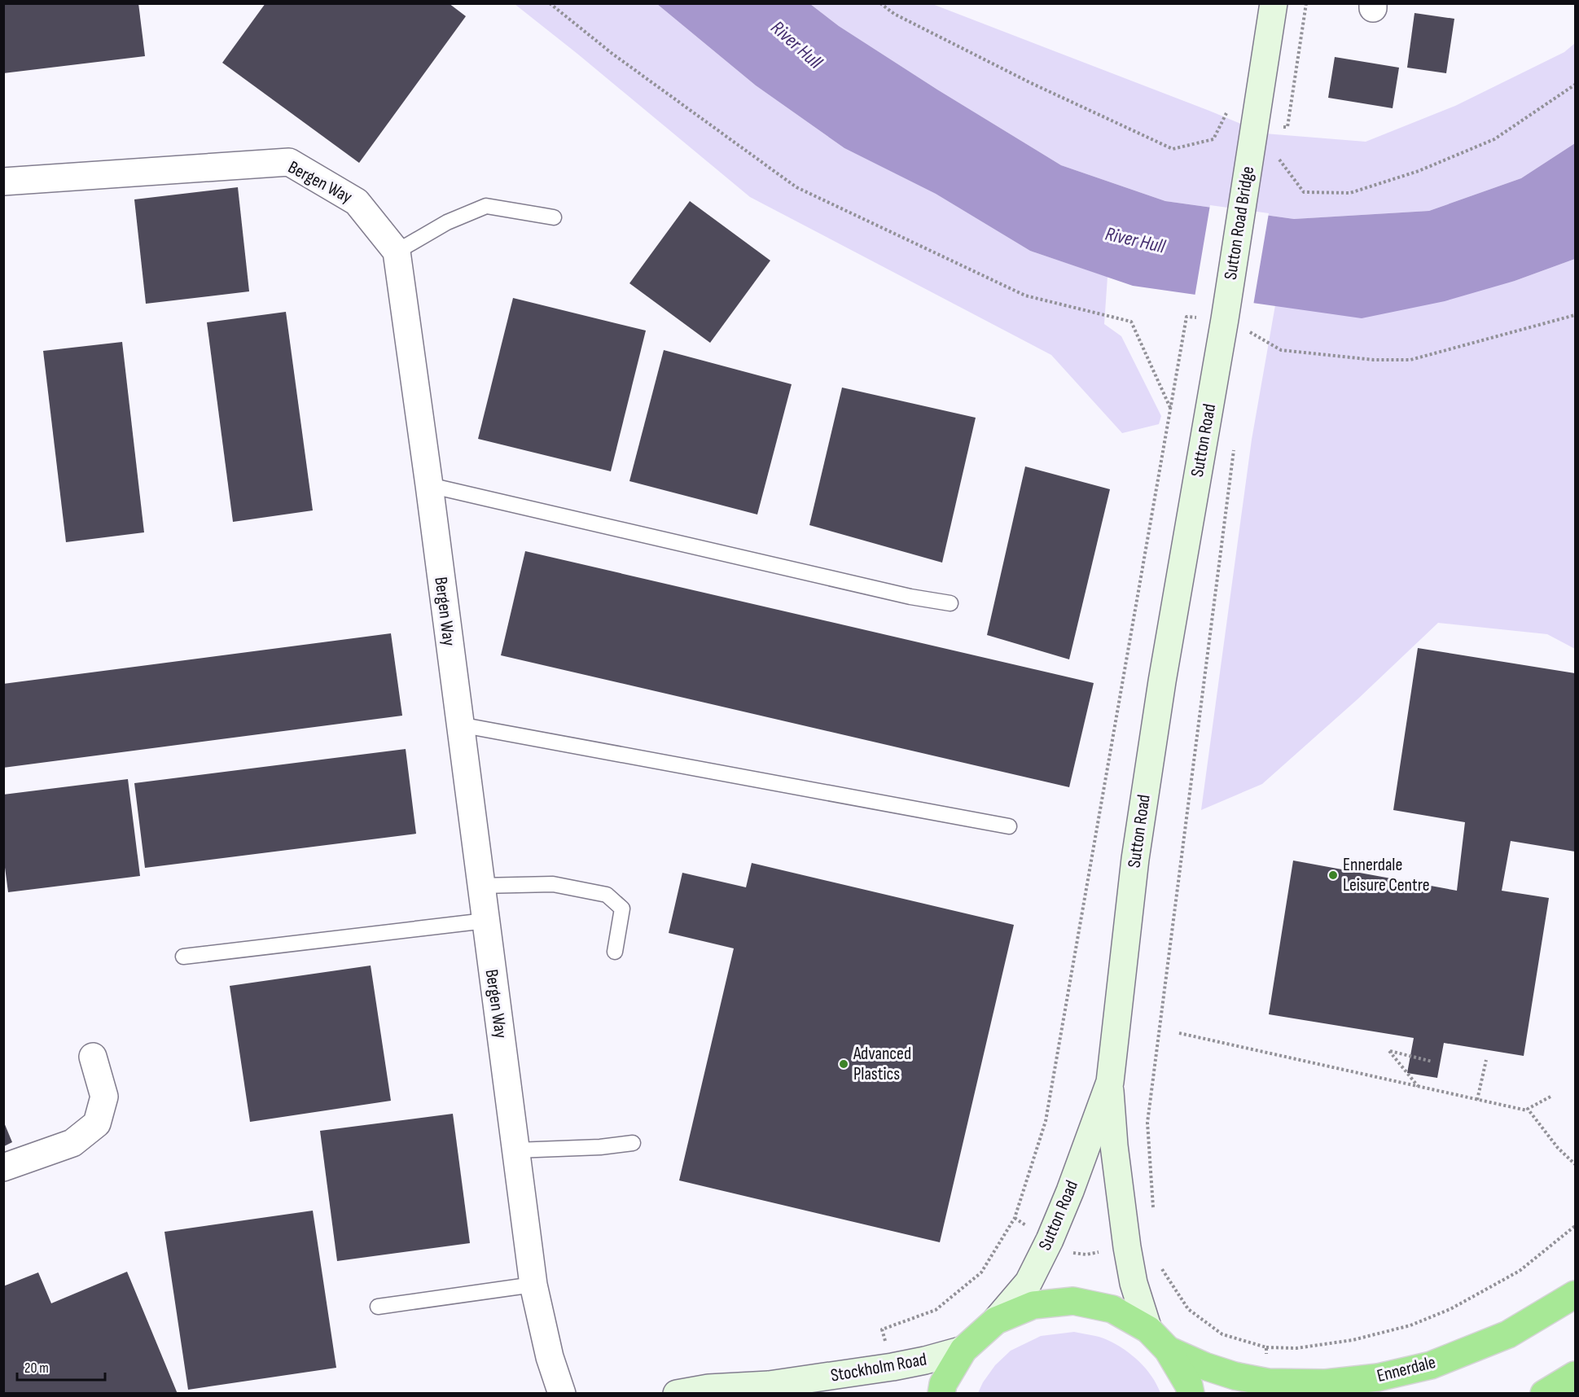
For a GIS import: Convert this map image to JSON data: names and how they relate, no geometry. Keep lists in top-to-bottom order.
{
  "streets": {
    "highway": ["Ennerdale"],
    "street": [
      "Bergen Way",
      "Sutton Road Bridge",
      "Sutton Road",
      "Stockholm Road"
    ]
  },
  "crossings": [
    ["Sutton Road Bridge", "Sutton Road"]
  ],
  "water": ["River Hull"],
  "places": ["Ennerdale Leisure Centre", "Advanced Plastics"],
  "scale_bar": "20 m"
}
